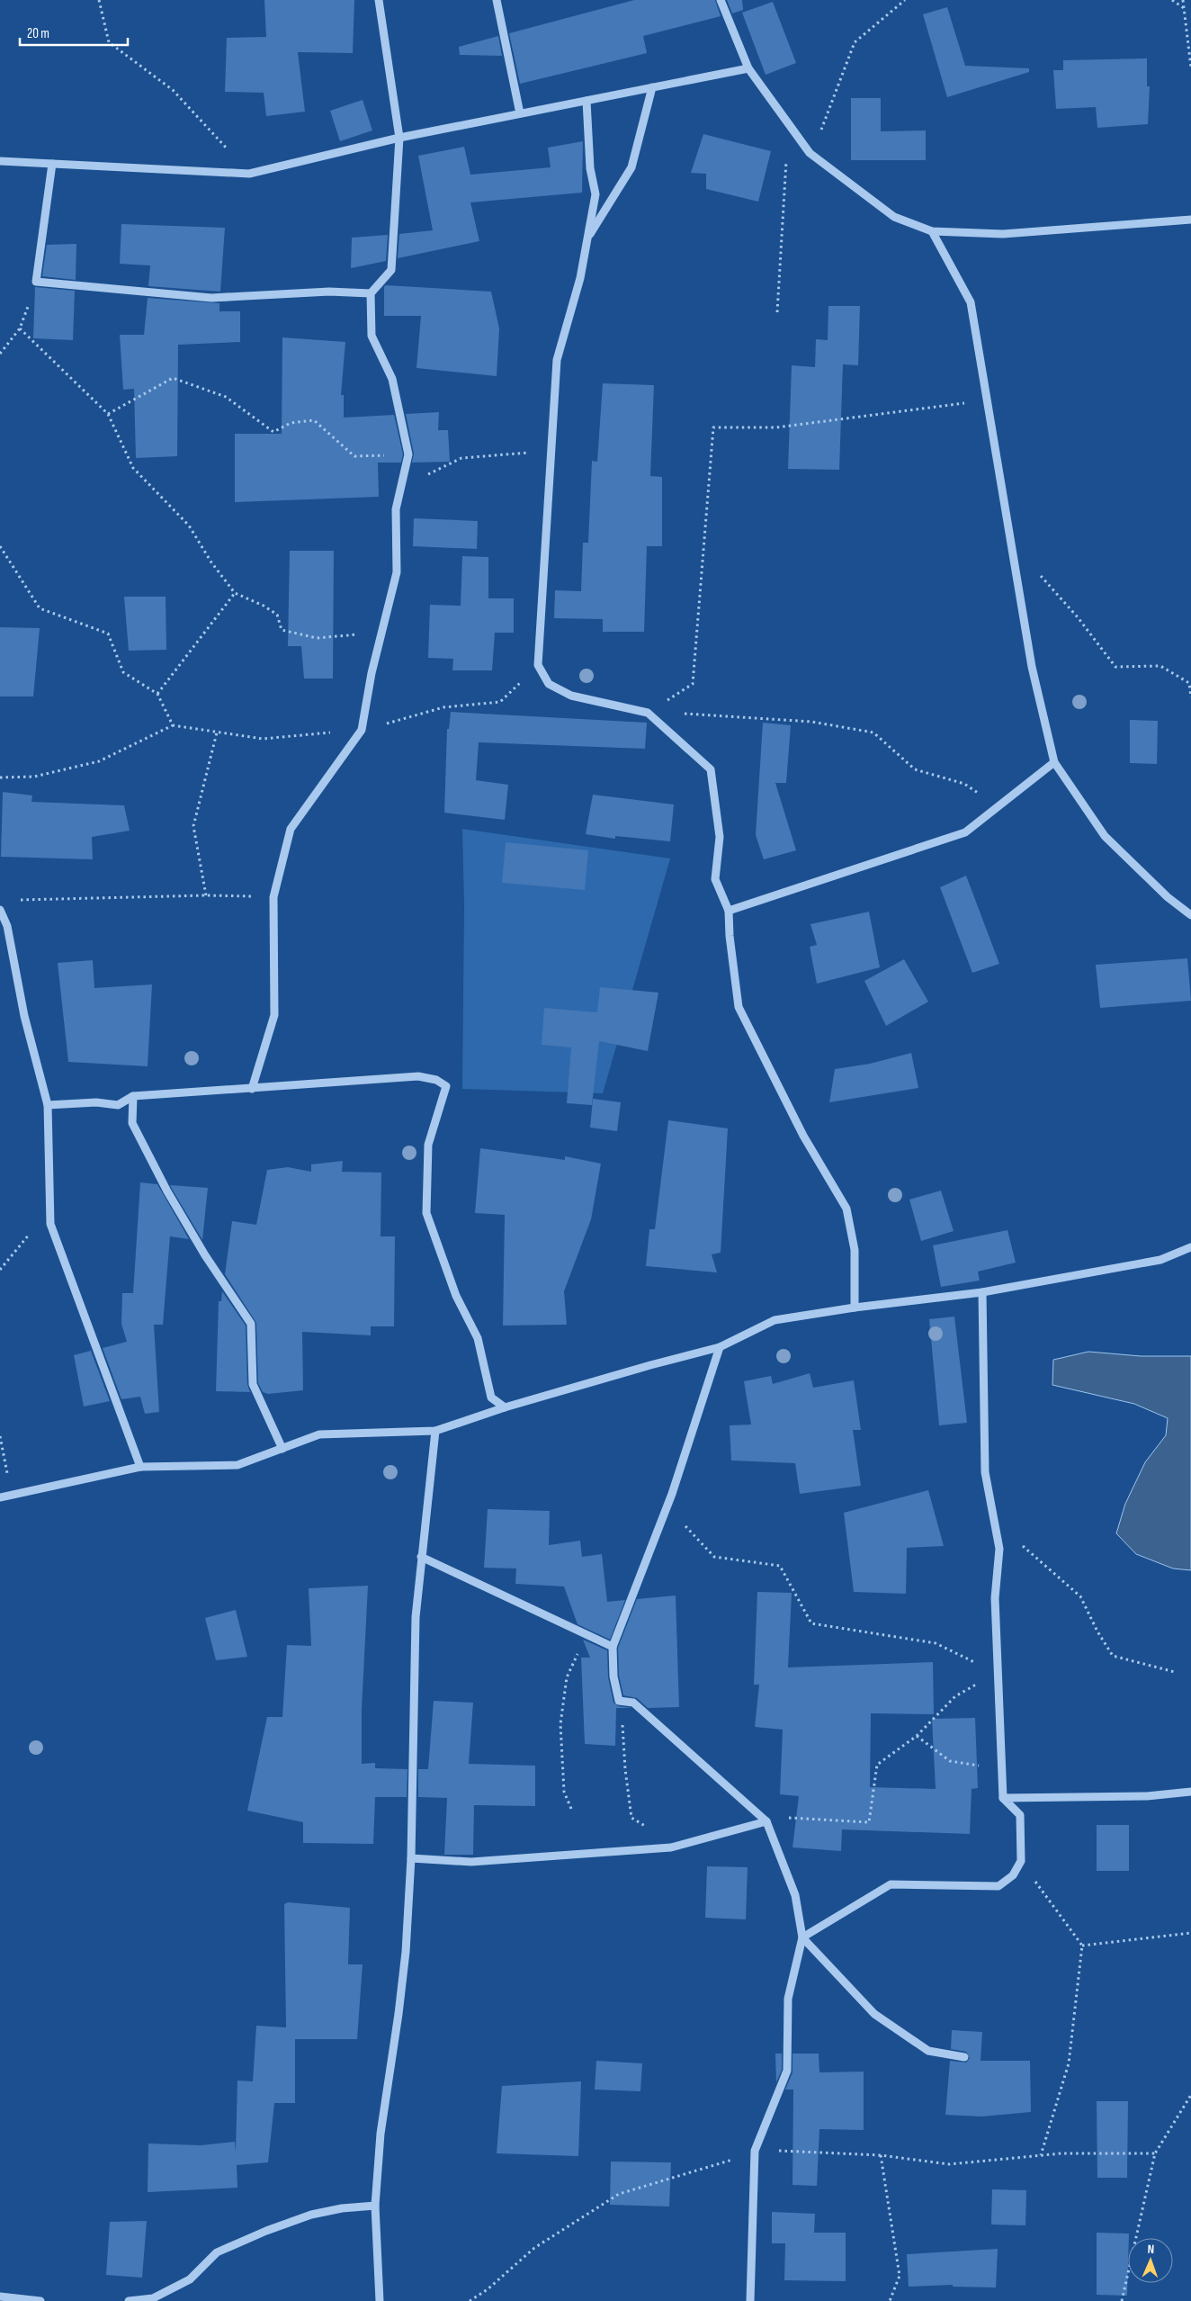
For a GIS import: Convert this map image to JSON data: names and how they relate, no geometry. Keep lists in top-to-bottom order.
{
  "scale_bar": "20 m",
  "north": "top"
}
